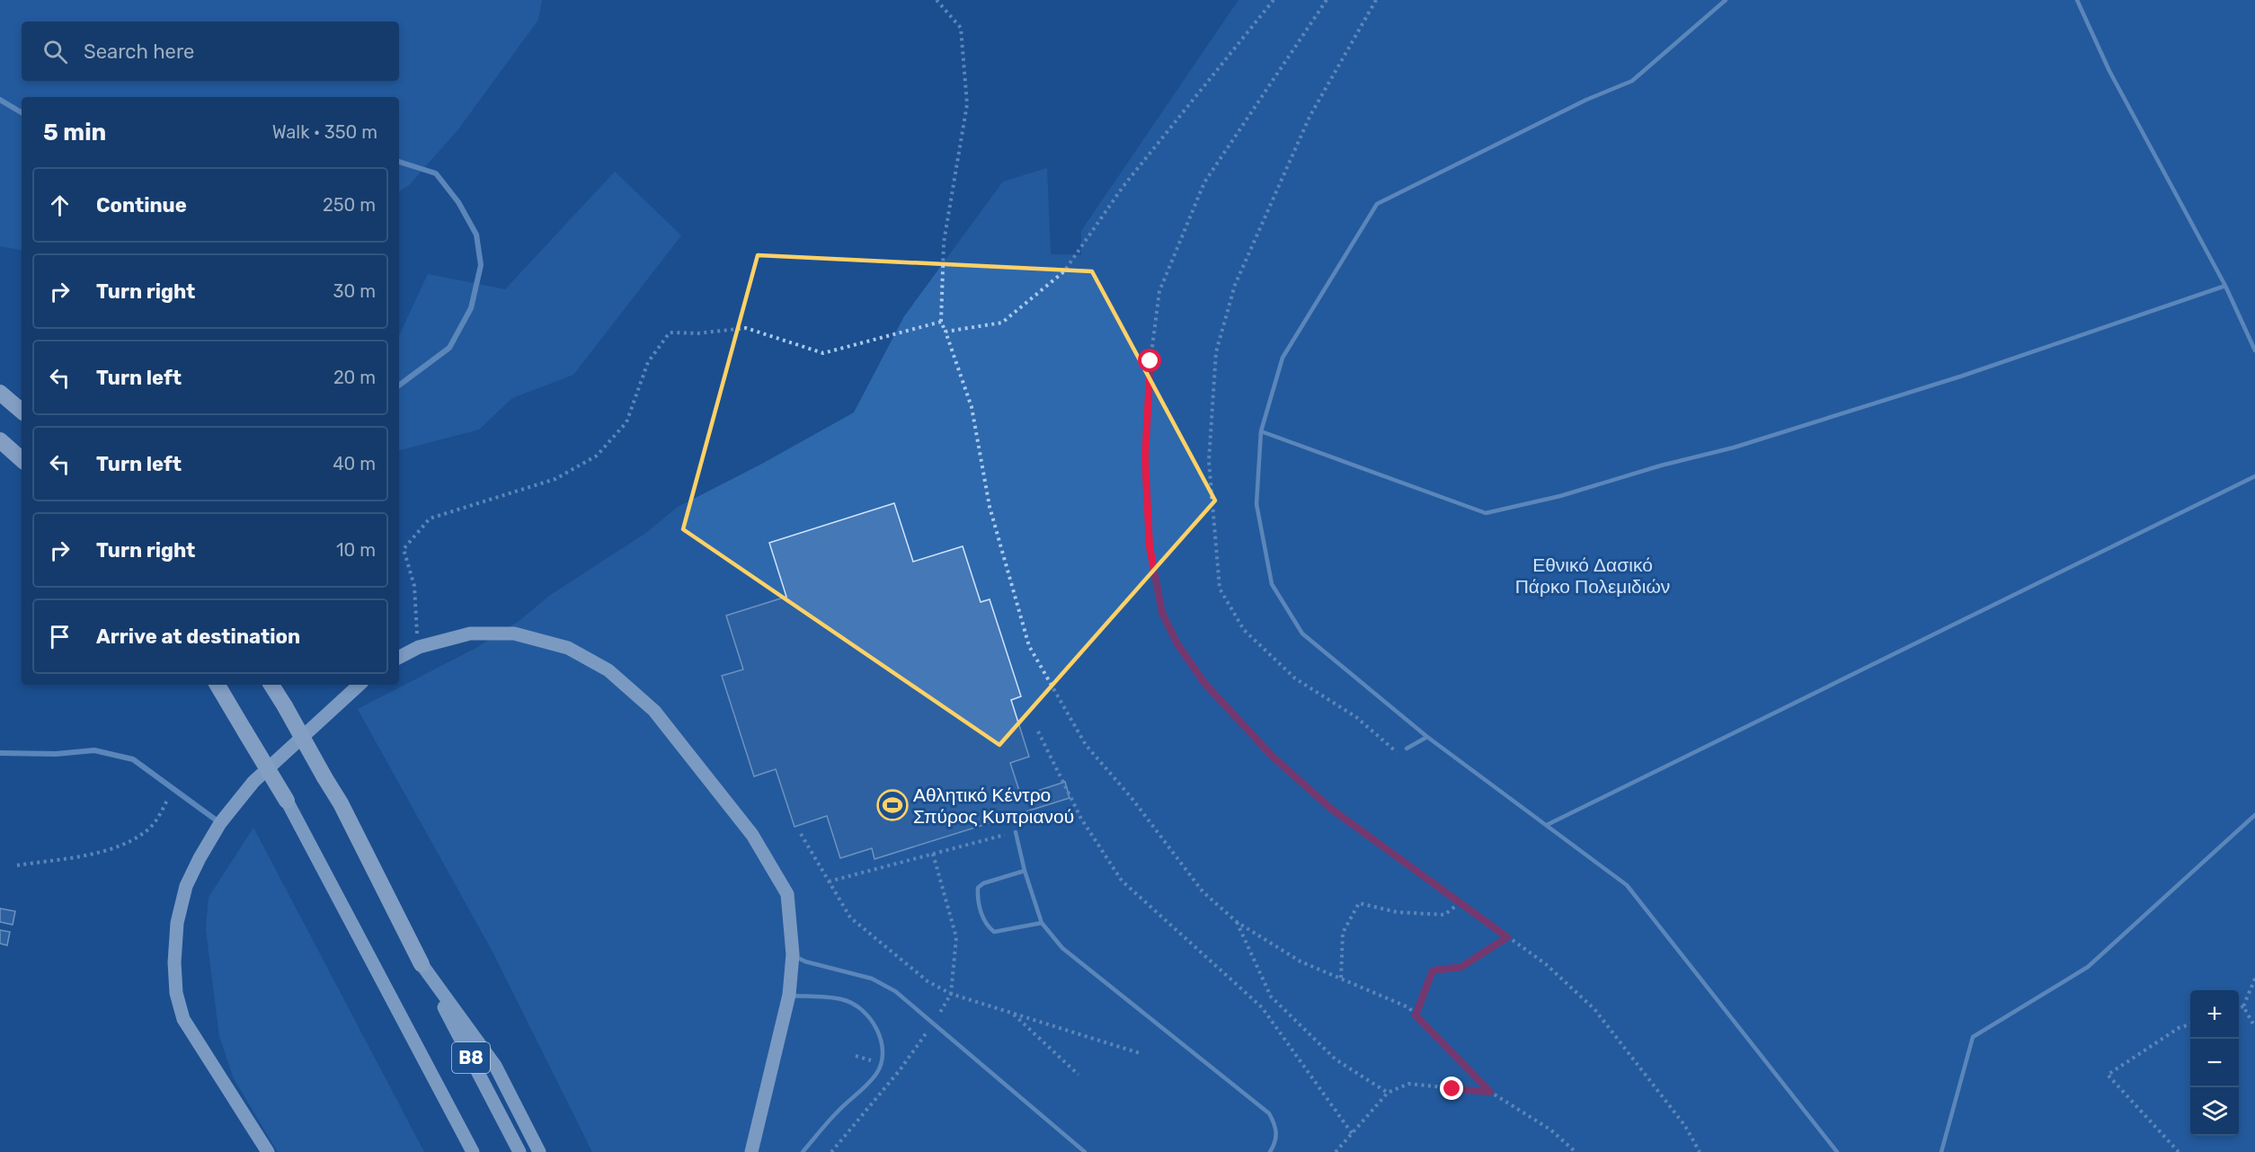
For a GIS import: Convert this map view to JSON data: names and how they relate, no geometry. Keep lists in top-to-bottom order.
{
  "streets": {
    "highway": ["B8"]
  },
  "parks": ["Εθνικό Δασικό Πάρκο Πολεμιδιών"],
  "places": {
    "sports": ["Αθλητικό Κέντρο Σπύρος Κυπριανού"]
  },
  "page": {
    "search": "Search here",
    "heading": ["5 min", "Walk · 350 m"],
    "list": [
      ["Continue", "250 m"],
      ["Turn right", "30 m"],
      ["Turn left", "20 m"],
      ["Turn left", "40 m"],
      ["Turn right", "10 m"],
      "Arrive at destination"
    ],
    "map_buttons": ["+", "−"]
  }
}
